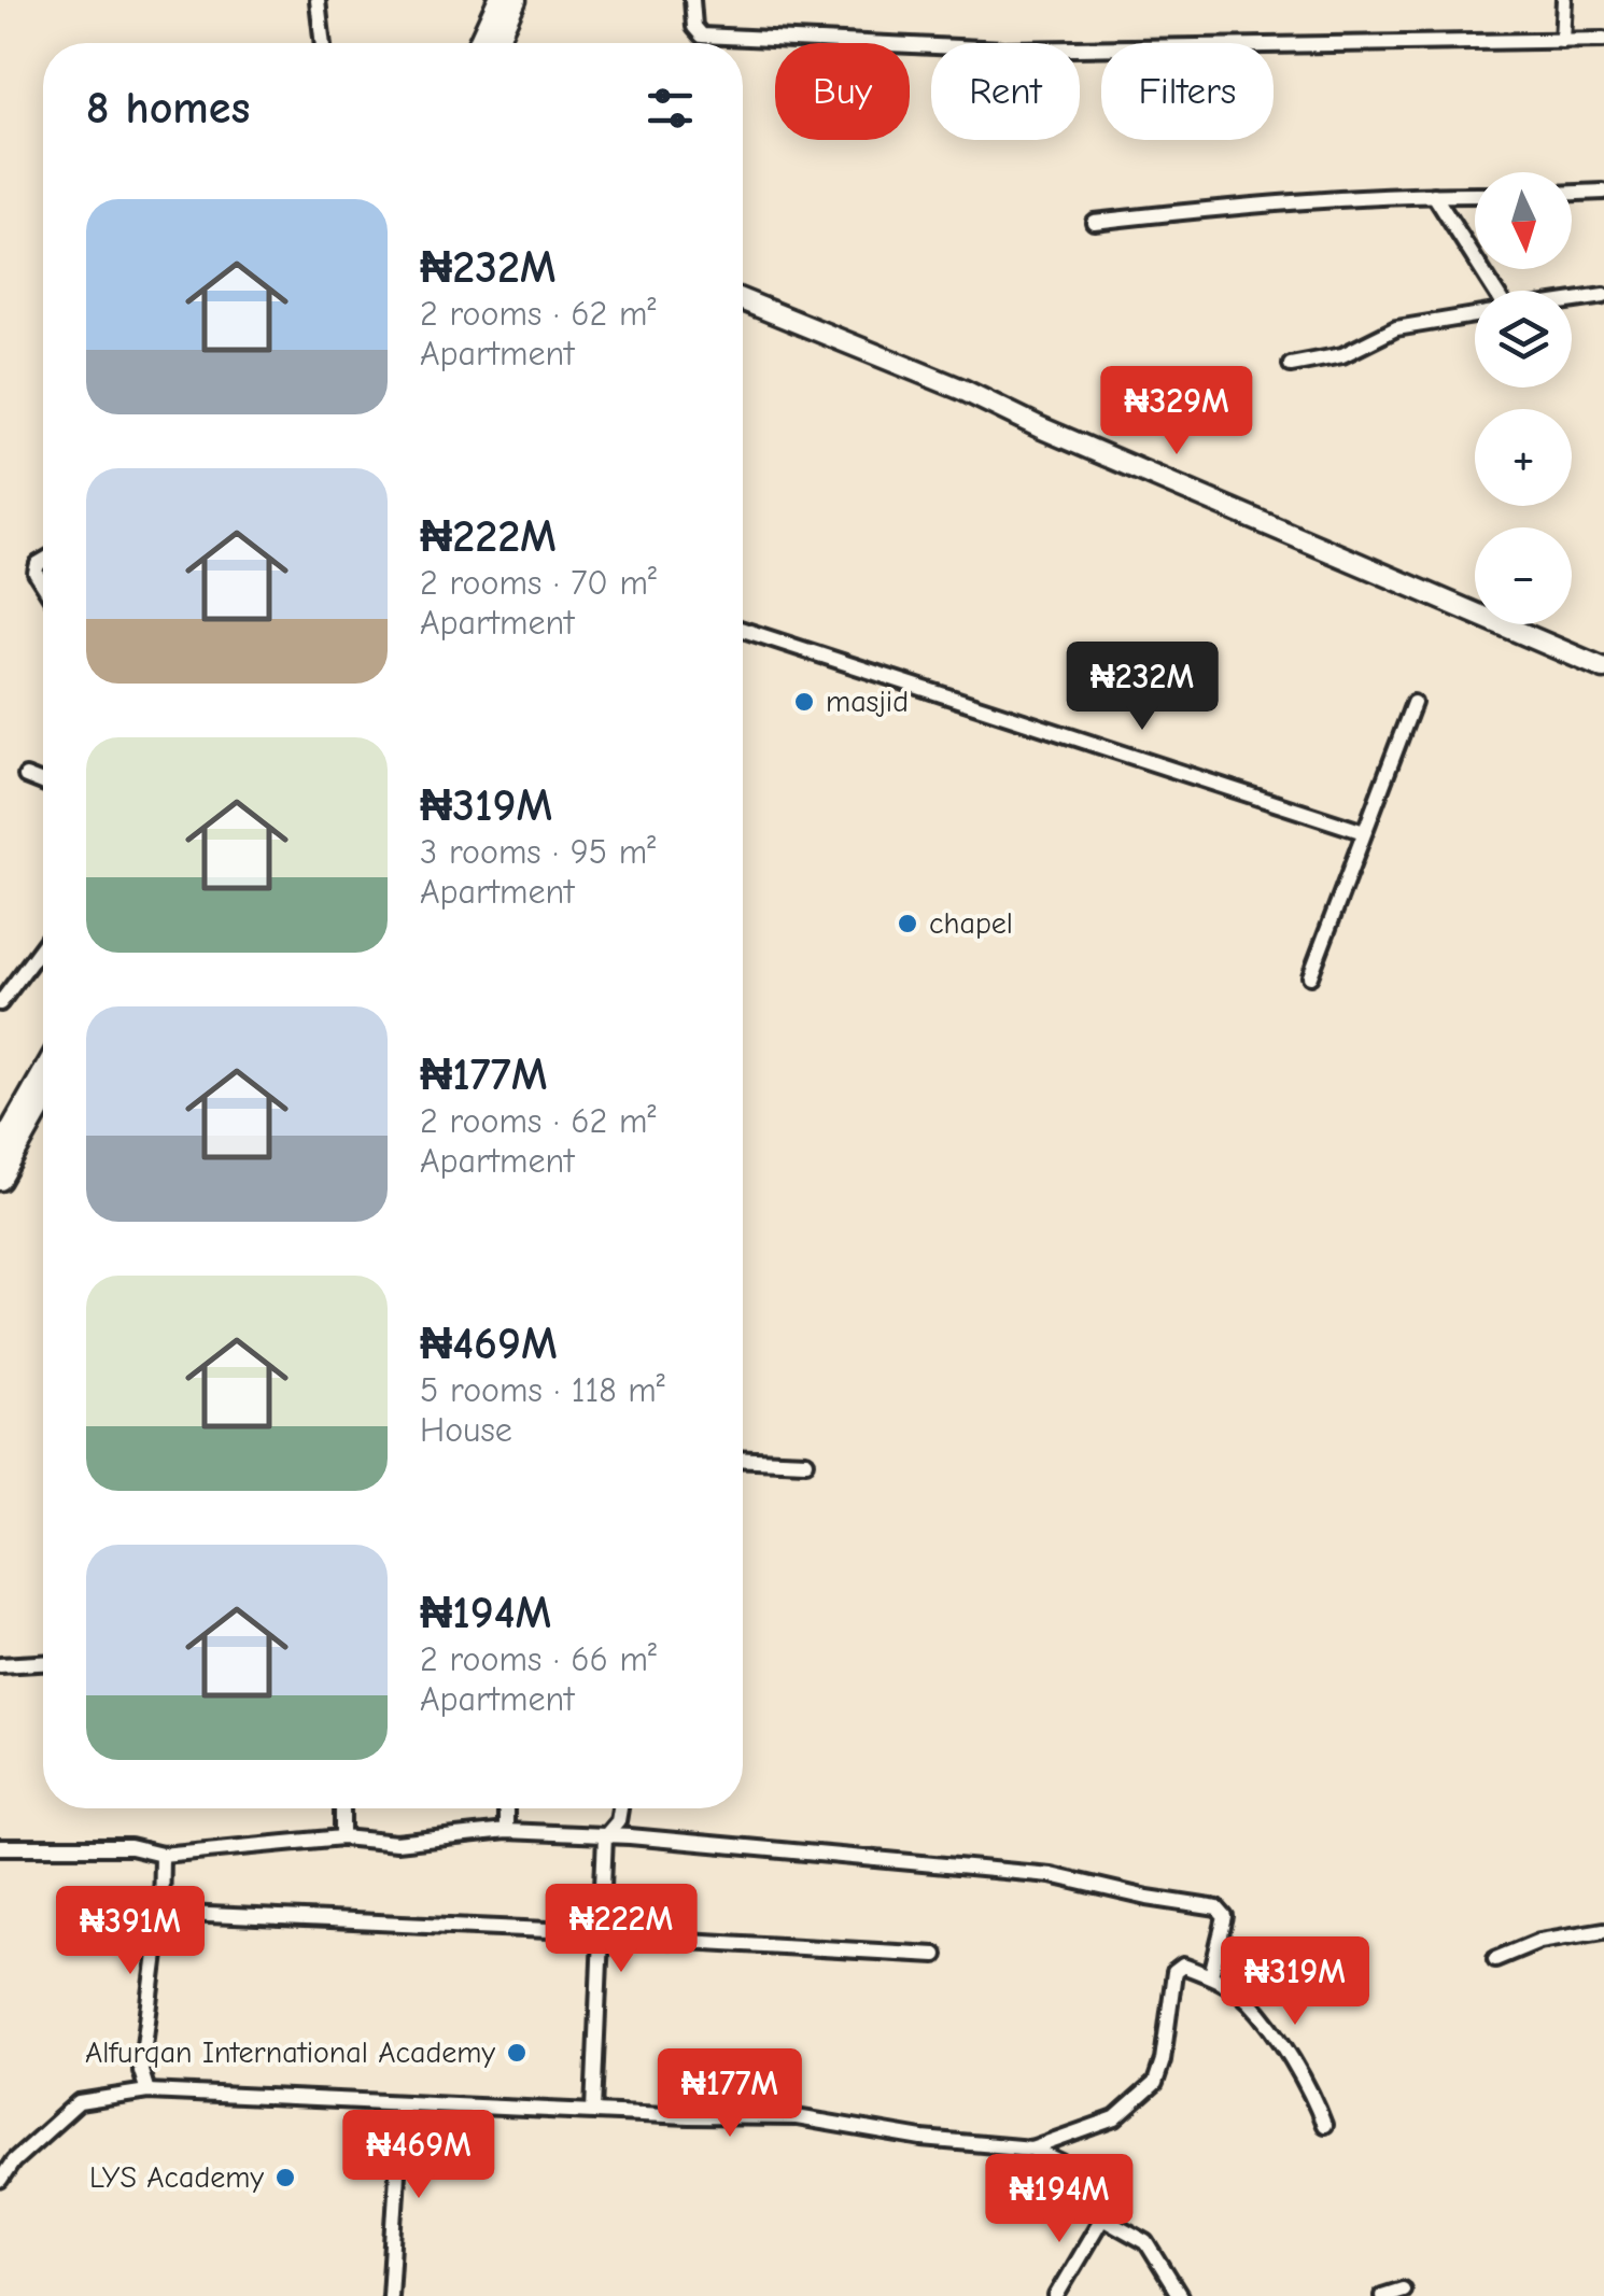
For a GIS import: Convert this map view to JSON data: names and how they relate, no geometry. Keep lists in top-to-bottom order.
{
  "places": [
    "masjid",
    "chapel",
    "Alfurqan International Academy",
    "LYS Academy"
  ],
  "north": "bottom",
  "page": {
    "chip": ["Buy", "Rent", "Filters"],
    "heading": "8 homes",
    "map_buttons": ["+", "−"],
    "list": [
      {
        "name": "₦232M",
        "note": "2 rooms · 62 m² · Apartment"
      },
      {
        "name": "₦222M",
        "note": "2 rooms · 70 m² · Apartment"
      },
      {
        "name": "₦319M",
        "note": "3 rooms · 95 m² · Apartment"
      },
      {
        "name": "₦177M",
        "note": "2 rooms · 62 m² · Apartment"
      },
      {
        "name": "₦469M",
        "note": "5 rooms · 118 m² · House"
      },
      {
        "name": "₦194M",
        "note": "2 rooms · 66 m² · Apartment"
      }
    ],
    "price": [
      "₦329M",
      "₦232M",
      "₦222M",
      "₦391M",
      "₦319M",
      "₦177M",
      "₦469M",
      "₦194M"
    ]
  }
}
